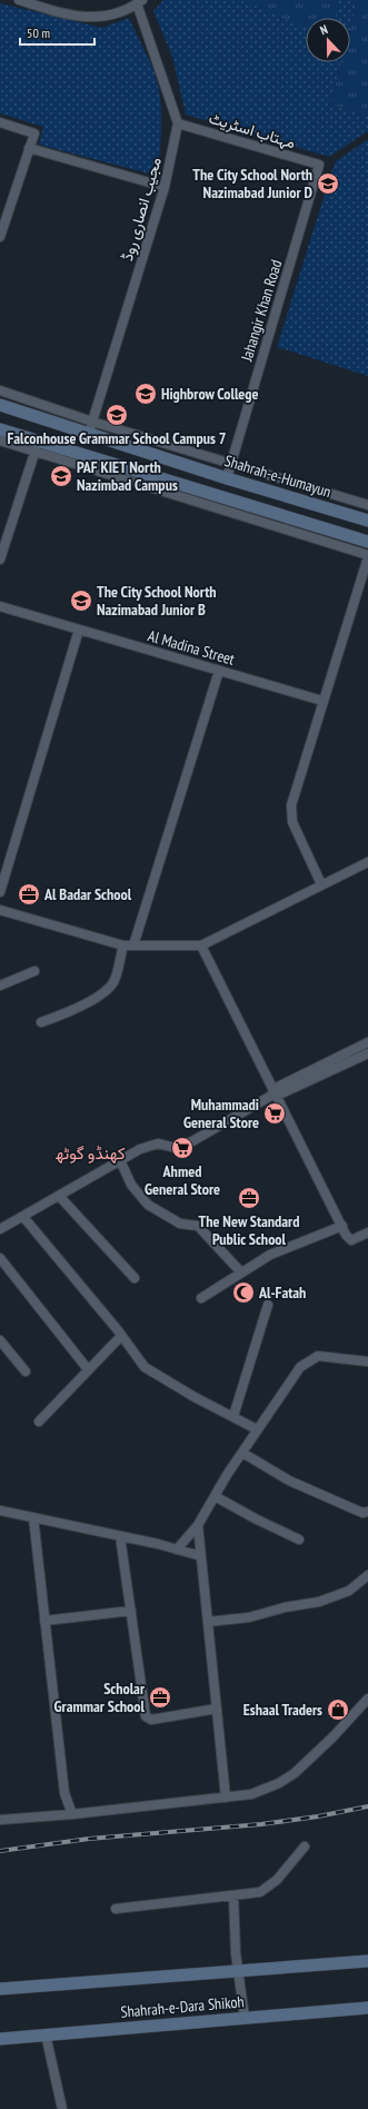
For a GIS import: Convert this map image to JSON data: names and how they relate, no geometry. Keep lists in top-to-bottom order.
{
  "streets": {
    "main road": ["Shahrah-e-Humayun", "Shahrah-e-Dara Shikoh"],
    "street": [
      "مہتاب اسٹریٹ",
      "مجیب انصاری روڈ",
      "Jahangir Khan Road",
      "Al Madina Street"
    ]
  },
  "crossings": [
    ["مہتاب اسٹریٹ", "مجیب انصاری روڈ"],
    ["مہتاب اسٹریٹ", "Jahangir Khan Road"],
    ["مجیب انصاری روڈ", "Shahrah-e-Humayun"],
    ["Jahangir Khan Road", "Shahrah-e-Humayun"]
  ],
  "districts": ["کھنڈو گوٹھ"],
  "places": {
    "school or university": [
      "The City School North Nazimabad Junior D",
      "Highbrow College",
      "Falconhouse Grammar School Campus 7",
      "PAF KIET North Nazimbad Campus",
      "The City School North Nazimabad Junior B"
    ],
    "office": ["Al Badar School", "The New Standard Public School", "Scholar Grammar School"],
    "supermarket": ["Muhammadi General Store", "Ahmed General Store"],
    "mosque": ["Al-Fatah"],
    "shop": ["Eshaal Traders"]
  },
  "scale_bar": "50 m",
  "north": "top"
}
